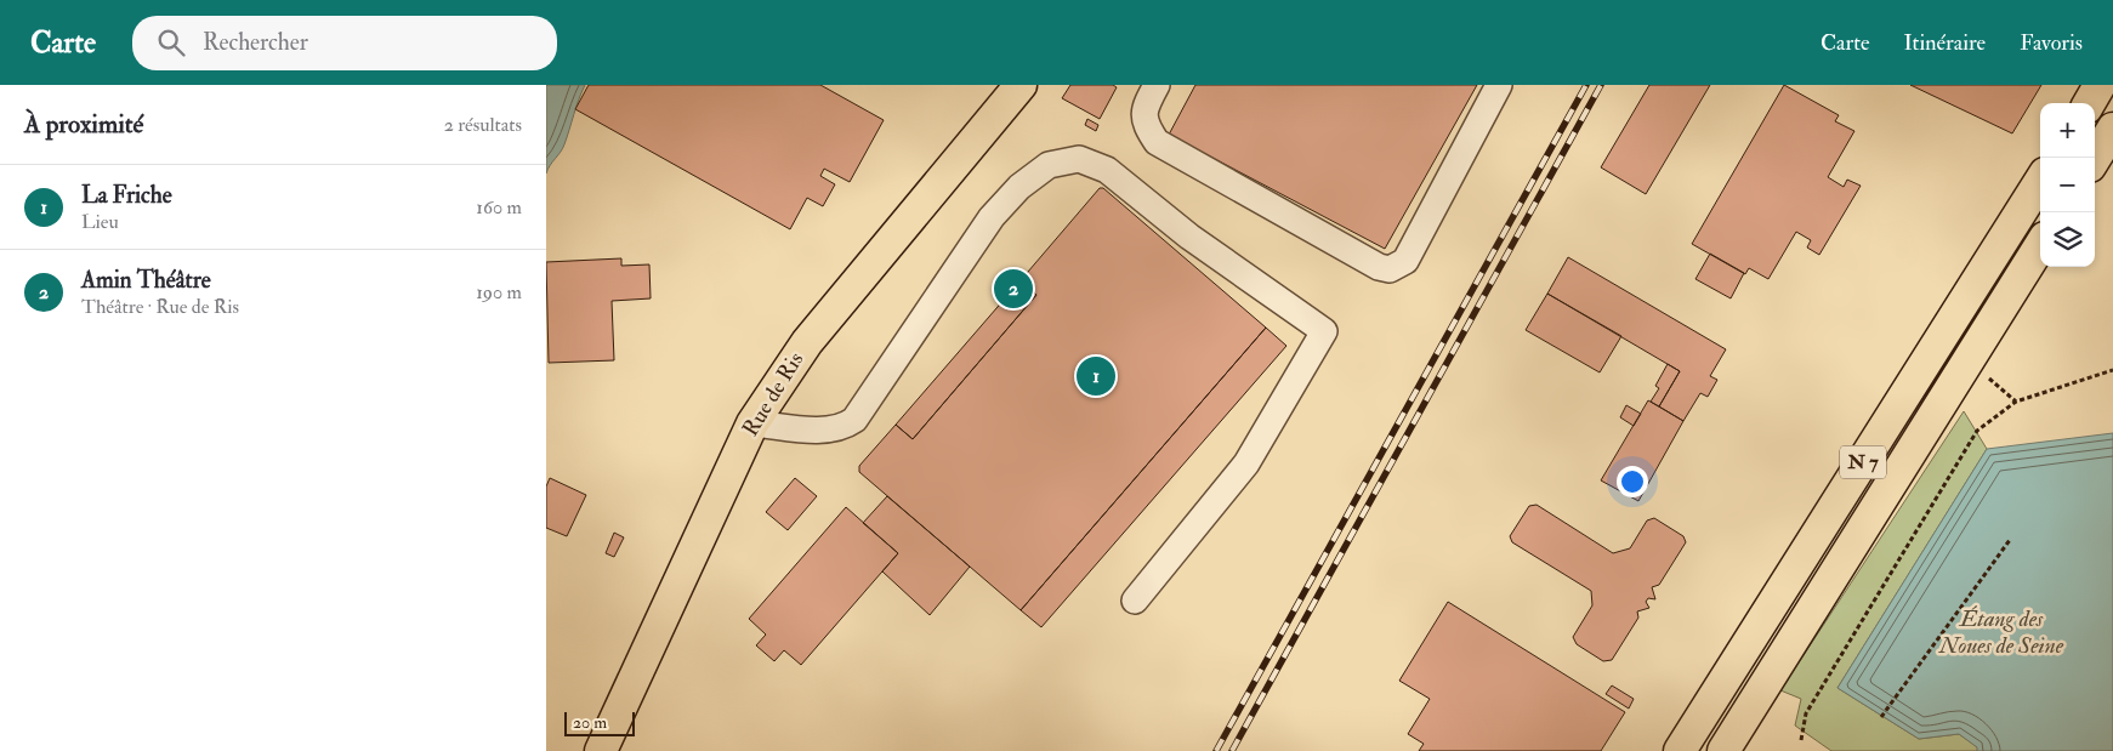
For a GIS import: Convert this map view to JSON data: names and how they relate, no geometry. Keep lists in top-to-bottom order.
{
  "streets": {
    "main road": ["Rue de Ris", "N 7"]
  },
  "water": ["Étang des Noues de Seine"],
  "scale_bar": "20 m",
  "page": {
    "header": "Carte",
    "search": "Rechercher",
    "nav": ["Carte", "Itinéraire", "Favoris"],
    "heading": ["À proximité", "2 résultats"],
    "map_buttons": ["+", "−"],
    "list": [
      {
        "mark": "1",
        "name": "La Friche",
        "note": "Lieu",
        "value": "160 m"
      },
      {
        "mark": "2",
        "name": "Amin Théâtre",
        "note": "Théâtre · Rue de Ris",
        "value": "190 m"
      }
    ],
    "pins": ["2", "1"],
    "scale": "20 m"
  }
}
